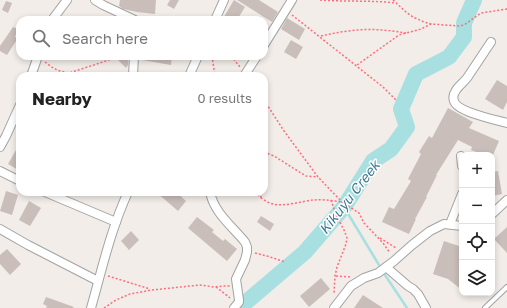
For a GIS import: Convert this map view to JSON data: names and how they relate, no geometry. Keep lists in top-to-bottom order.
{
  "water": ["Kikuyu Creek"],
  "page": {
    "search": "Search here",
    "heading": ["Nearby", "0 results"],
    "map_buttons": ["+", "−"]
  }
}
